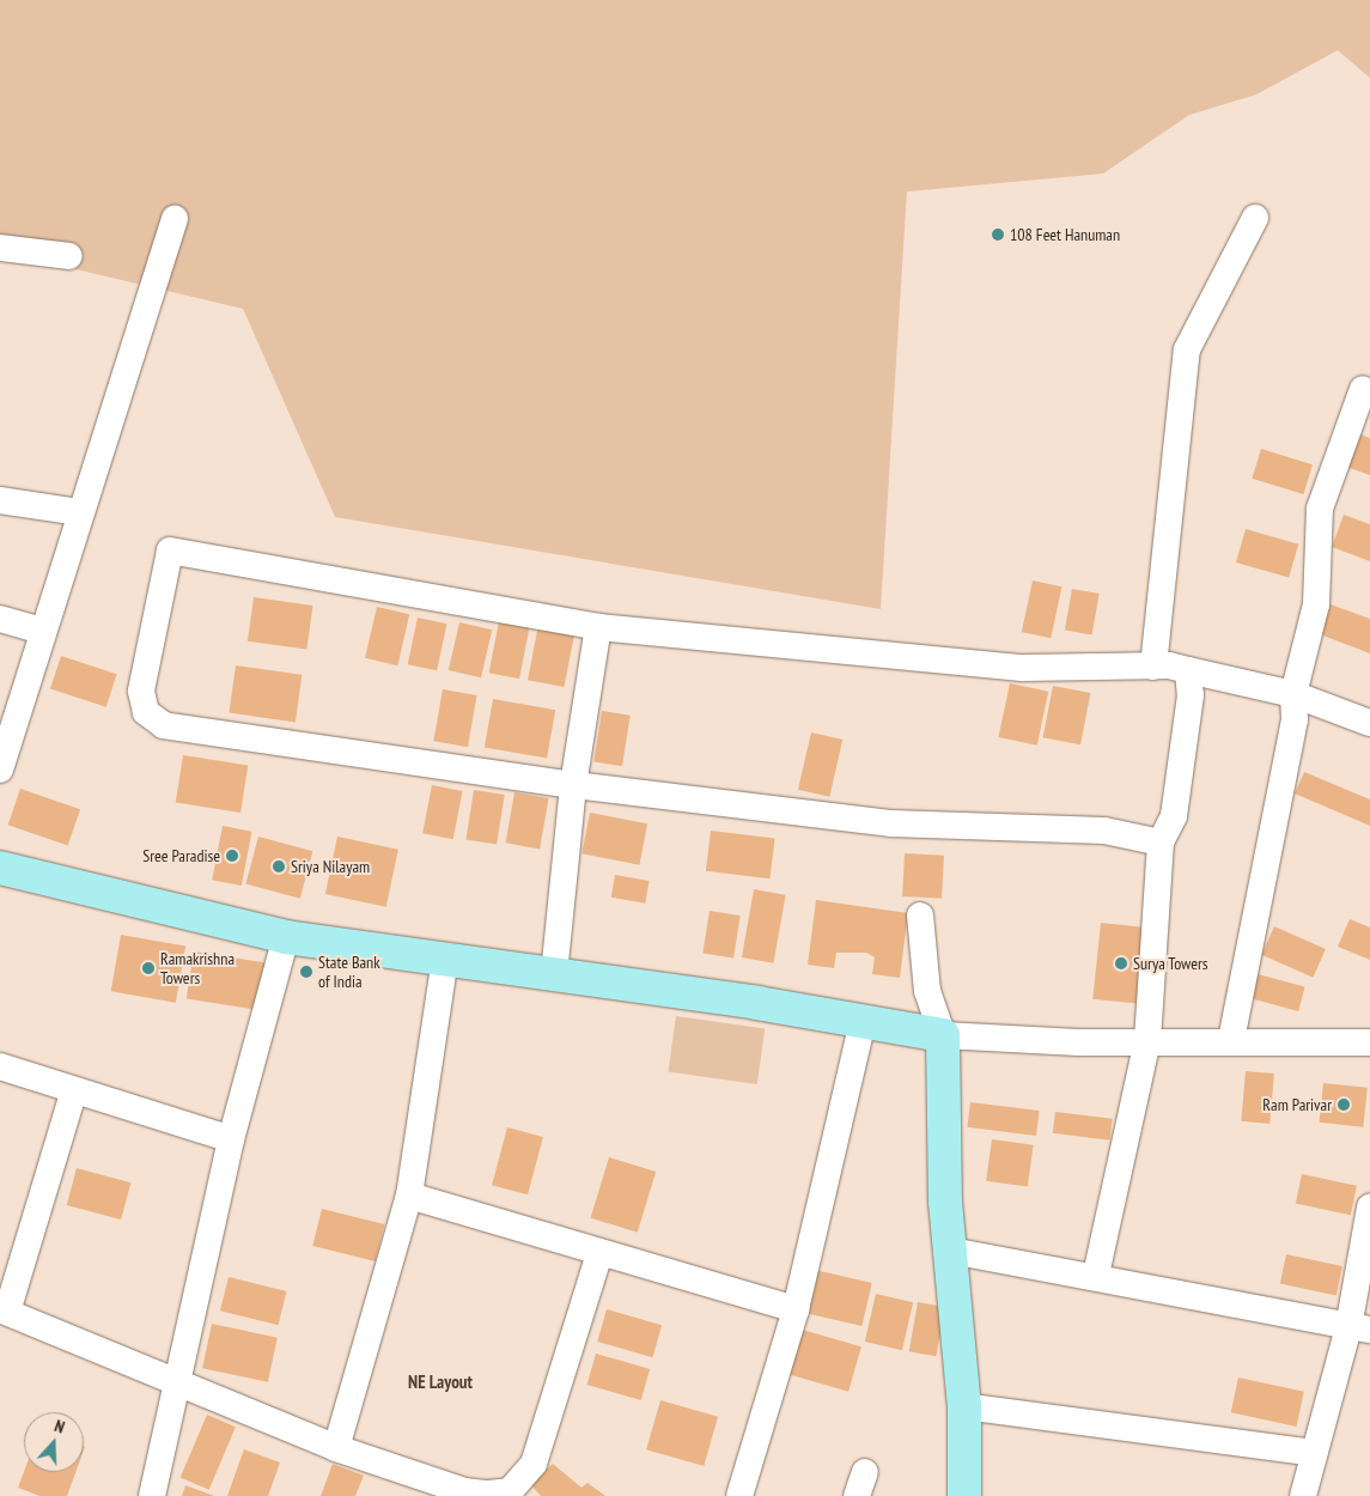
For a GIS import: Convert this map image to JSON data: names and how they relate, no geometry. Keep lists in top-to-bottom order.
{
  "districts": ["NE Layout"],
  "places": [
    "108 Feet Hanuman",
    "Sree Paradise",
    "Sriya Nilayam",
    "Surya Towers",
    "Ramakrishna Towers",
    "State Bank of India",
    "Ram Parivar"
  ],
  "north": "top"
}
